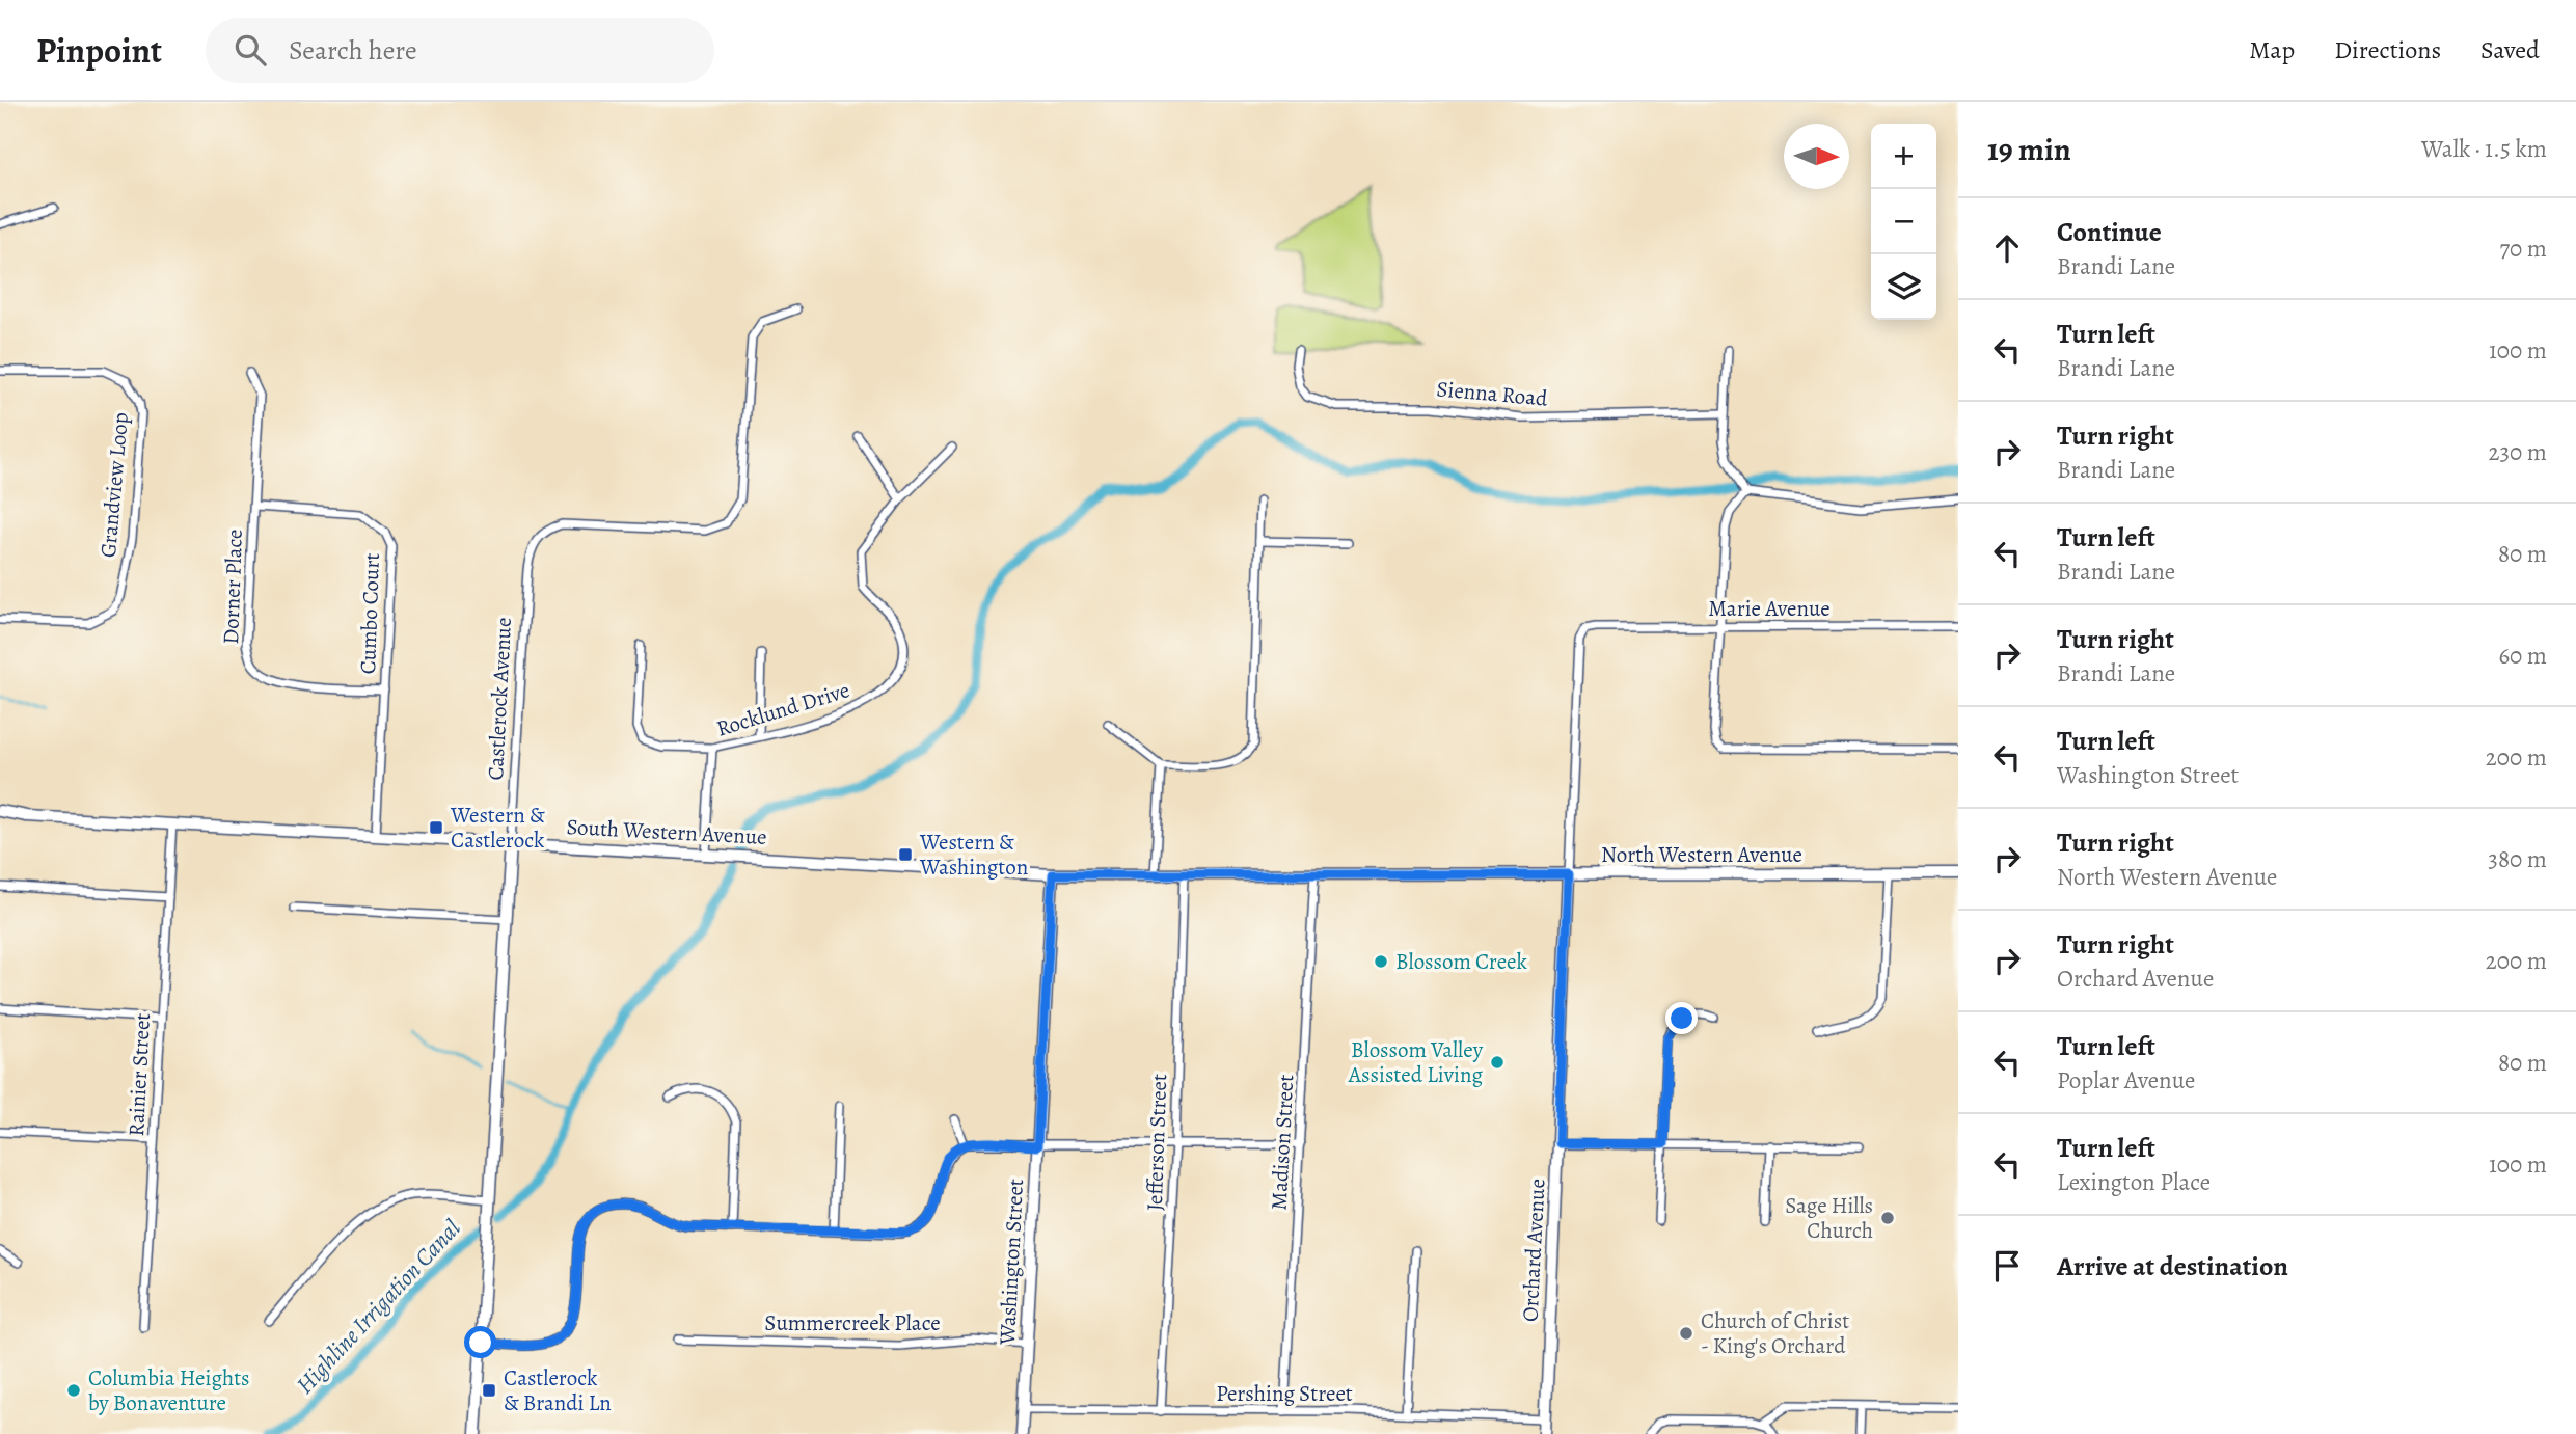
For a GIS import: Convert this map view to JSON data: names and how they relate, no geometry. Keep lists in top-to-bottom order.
{
  "streets": {
    "main road": [
      "Castlerock Avenue",
      "South Western Avenue",
      "North Western Avenue",
      "Orchard Avenue",
      "Washington Street"
    ],
    "street": [
      "Sienna Road",
      "Grandview Loop",
      "Dorner Place",
      "Marie Avenue",
      "Cumbo Court",
      "Rocklund Drive",
      "Rainier Street",
      "Jefferson Street",
      "Madison Street",
      "Summercreek Place",
      "Pershing Street"
    ]
  },
  "crossings": [
    ["Dorner Place", "Cumbo Court"],
    ["Marie Avenue", "Orchard Avenue"],
    ["Cumbo Court", "South Western Avenue"],
    ["Castlerock Avenue", "South Western Avenue"],
    ["Rocklund Drive", "South Western Avenue"],
    ["South Western Avenue", "North Western Avenue"],
    ["South Western Avenue", "Rainier Street"],
    ["South Western Avenue", "Washington Street"],
    ["North Western Avenue", "Jefferson Street"],
    ["North Western Avenue", "Madison Street"],
    ["North Western Avenue", "Orchard Avenue"],
    ["North Western Avenue", "Washington Street"],
    ["Jefferson Street", "Pershing Street"],
    ["Madison Street", "Pershing Street"],
    ["Orchard Avenue", "Pershing Street"],
    ["Washington Street", "Summercreek Place"],
    ["Washington Street", "Pershing Street"]
  ],
  "water": ["Highline Irrigation Canal"],
  "places": {
    "transit": ["Western & Castlerock", "Western & Washington", "Castlerock & Brandi Ln"],
    "other": [
      "Blossom Creek",
      "Blossom Valley Assisted Living",
      "Sage Hills Church",
      "Church of Christ - King's Orchard",
      "Columbia Heights by Bonaventure"
    ]
  },
  "north": "right",
  "page": {
    "header": "Pinpoint",
    "search": "Search here",
    "nav": ["Map", "Directions", "Saved"],
    "heading": ["19 min", "Walk · 1.5 km"],
    "map_buttons": ["+", "−"],
    "list": [
      ["Continue", "Brandi Lane", "70 m"],
      ["Turn left", "Brandi Lane", "100 m"],
      ["Turn right", "Brandi Lane", "230 m"],
      ["Turn left", "Brandi Lane", "80 m"],
      ["Turn right", "Brandi Lane", "60 m"],
      ["Turn left", "Washington Street", "200 m"],
      ["Turn right", "North Western Avenue", "380 m"],
      ["Turn right", "Orchard Avenue", "200 m"],
      ["Turn left", "Poplar Avenue", "80 m"],
      ["Turn left", "Lexington Place", "100 m"],
      "Arrive at destination"
    ]
  }
}
